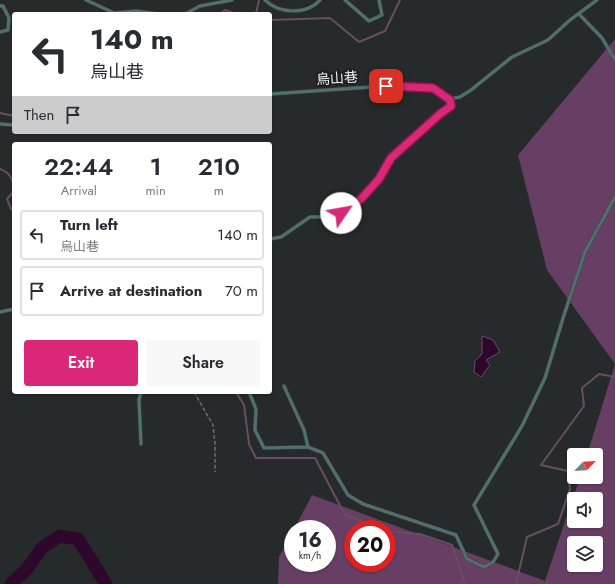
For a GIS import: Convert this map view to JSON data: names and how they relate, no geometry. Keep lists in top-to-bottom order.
{
  "streets": {
    "lane": ["烏山巷"]
  },
  "north": "top right",
  "page": {
    "turn": ["140 m", "烏山巷"],
    "then": "Then",
    "eta": [
      "22:44",
      "Arrival",
      "1",
      "min",
      "210",
      "m"
    ],
    "list": [
      {
        "name": "Turn left",
        "note": "烏山巷",
        "value": "140 m"
      },
      {
        "name": "Arrive at destination",
        "value": "70 m"
      }
    ],
    "buttons": ["Exit", "Share"],
    "speed": "16 km/h",
    "limit": "20"
  }
}
